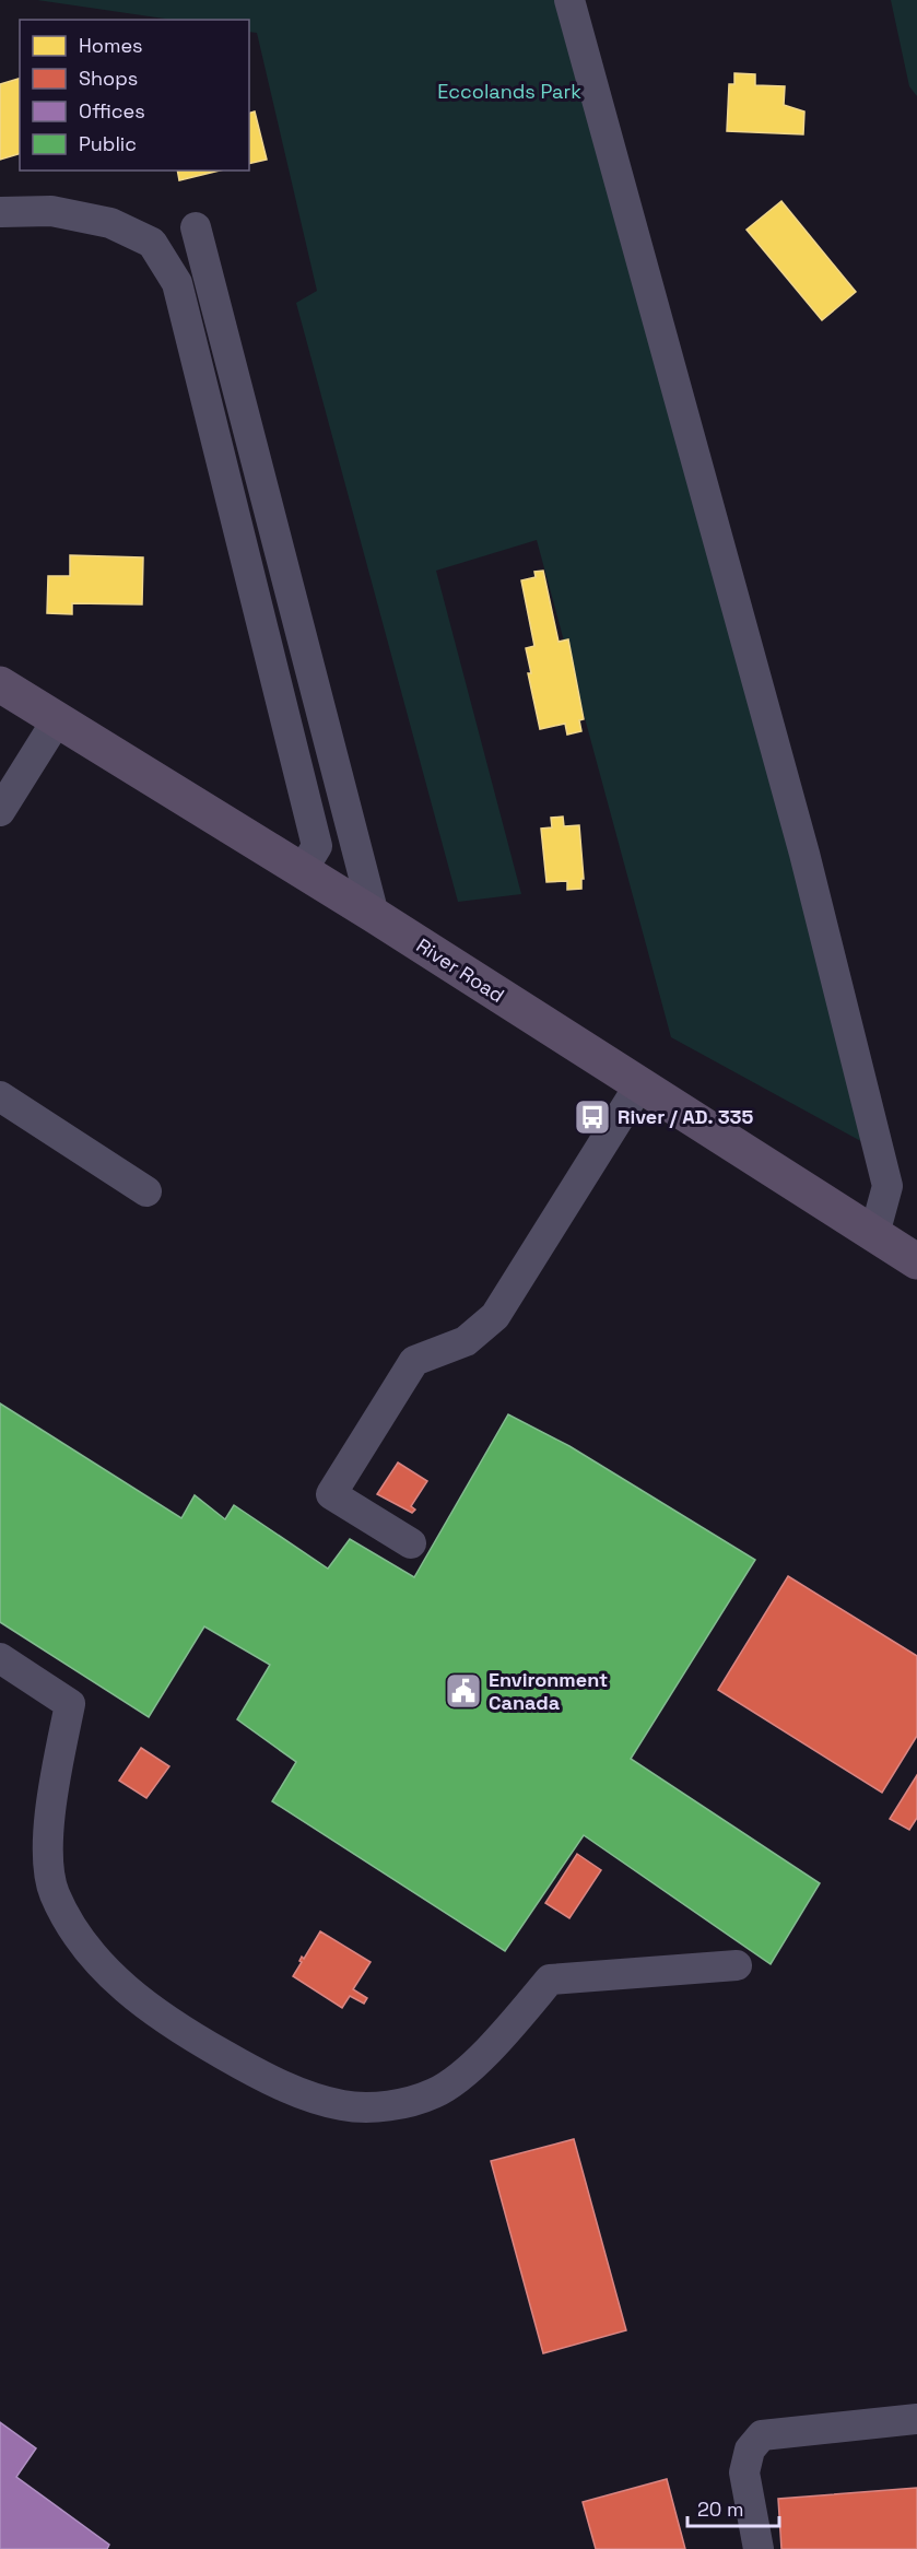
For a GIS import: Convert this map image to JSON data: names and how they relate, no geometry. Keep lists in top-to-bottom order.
{
  "streets": {
    "main road": ["River Road"]
  },
  "parks": ["Eccolands Park"],
  "places": {
    "bus stop": ["River / AD. 335"],
    "public building": ["Environment Canada"]
  },
  "legend": [
    "Homes",
    "Shops",
    "Offices",
    "Public"
  ],
  "scale_bar": "20 m"
}
